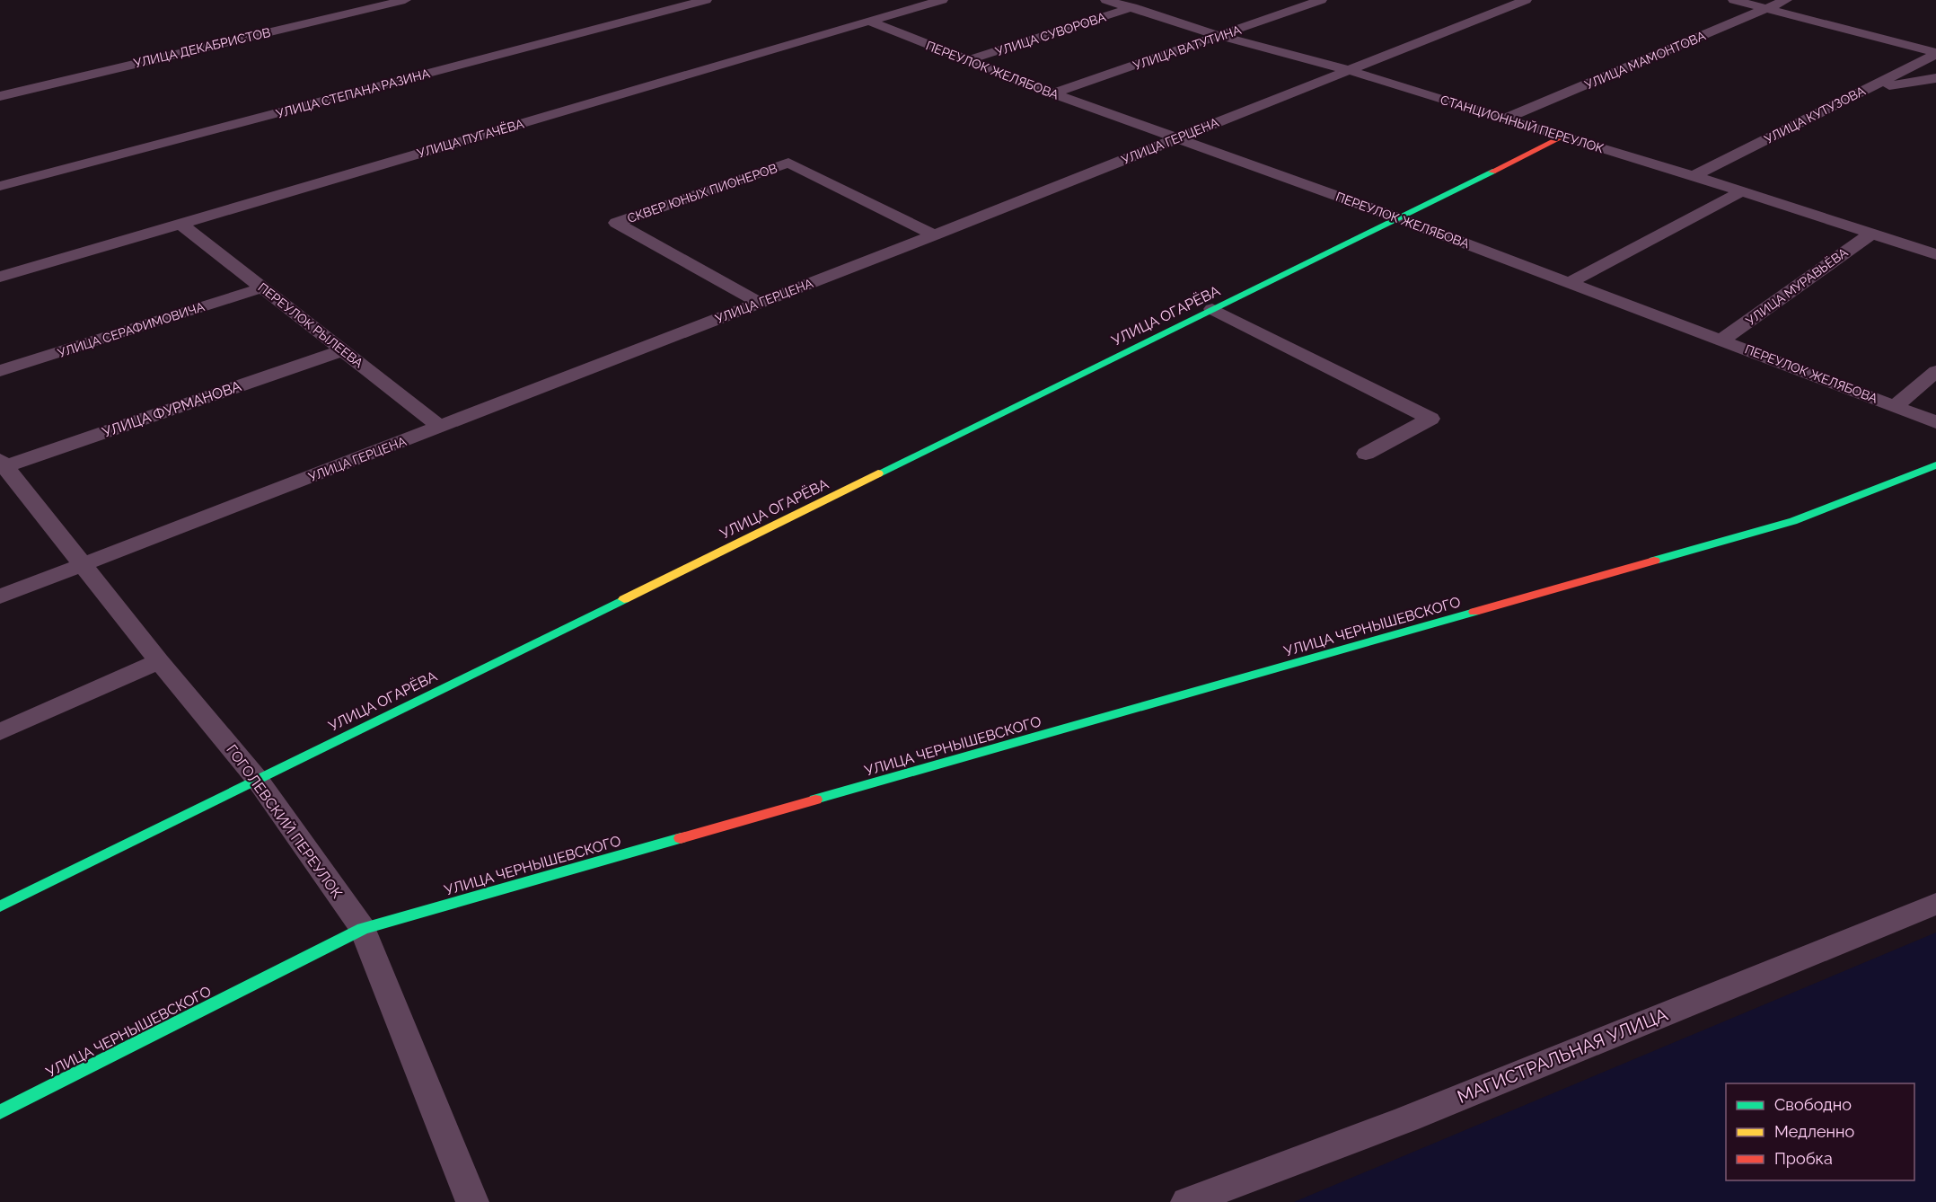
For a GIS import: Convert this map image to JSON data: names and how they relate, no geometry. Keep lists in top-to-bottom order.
{
  "streets": {
    "street": [
      "УЛИЦА СУВОРОВА",
      "УЛИЦА ДЕКАБРИСТОВ",
      "УЛИЦА ВАТУТИНА",
      "УЛИЦА МАМОНТОВА",
      "ПЕРЕУЛОК ЖЕЛЯБОВА",
      "УЛИЦА СТЕПАНА РАЗИНА",
      "УЛИЦА КУТУЗОВА",
      "СТАНЦИОННЫЙ ПЕРЕУЛОК",
      "УЛИЦА ПУГАЧЁВА",
      "УЛИЦА ГЕРЦЕНА",
      "СКВЕР ЮНЫХ ПИОНЕРОВ",
      "УЛИЦА МУРАВЬЁВА",
      "УЛИЦА ОГАРЁВА",
      "ПЕРЕУЛОК РЫЛЕЕВА",
      "УЛИЦА СЕРАФИМОВИЧА",
      "УЛИЦА ФУРМАНОВА",
      "УЛИЦА ЧЕРНЫШЕВСКОГО",
      "ГОГОЛЕВСКИЙ ПЕРЕУЛОК",
      "МАГИСТРАЛЬНАЯ УЛИЦА"
    ]
  },
  "crossings": [
    ["УЛИЦА СУВОРОВА", "ПЕРЕУЛОК ЖЕЛЯБОВА"],
    ["УЛИЦА СУВОРОВА", "СТАНЦИОННЫЙ ПЕРЕУЛОК"],
    ["УЛИЦА ВАТУТИНА", "ПЕРЕУЛОК ЖЕЛЯБОВА"],
    ["УЛИЦА ВАТУТИНА", "СТАНЦИОННЫЙ ПЕРЕУЛОК"],
    ["УЛИЦА МАМОНТОВА", "СТАНЦИОННЫЙ ПЕРЕУЛОК"],
    ["ПЕРЕУЛОК ЖЕЛЯБОВА", "УЛИЦА ПУГАЧЁВА"],
    ["ПЕРЕУЛОК ЖЕЛЯБОВА", "УЛИЦА ГЕРЦЕНА"],
    ["ПЕРЕУЛОК ЖЕЛЯБОВА", "УЛИЦА МУРАВЬЁВА"],
    ["ПЕРЕУЛОК ЖЕЛЯБОВА", "УЛИЦА ОГАРЁВА"],
    ["УЛИЦА КУТУЗОВА", "СТАНЦИОННЫЙ ПЕРЕУЛОК"],
    ["СТАНЦИОННЫЙ ПЕРЕУЛОК", "УЛИЦА ГЕРЦЕНА"],
    ["СТАНЦИОННЫЙ ПЕРЕУЛОК", "УЛИЦА МУРАВЬЁВА"],
    ["СТАНЦИОННЫЙ ПЕРЕУЛОК", "УЛИЦА ОГАРЁВА"],
    ["УЛИЦА ПУГАЧЁВА", "ПЕРЕУЛОК РЫЛЕЕВА"],
    ["УЛИЦА ГЕРЦЕНА", "СКВЕР ЮНЫХ ПИОНЕРОВ"],
    ["УЛИЦА ГЕРЦЕНА", "ПЕРЕУЛОК РЫЛЕЕВА"],
    ["УЛИЦА ГЕРЦЕНА", "ГОГОЛЕВСКИЙ ПЕРЕУЛОК"],
    ["УЛИЦА ОГАРЁВА", "ГОГОЛЕВСКИЙ ПЕРЕУЛОК"],
    ["ПЕРЕУЛОК РЫЛЕЕВА", "УЛИЦА СЕРАФИМОВИЧА"],
    ["ПЕРЕУЛОК РЫЛЕЕВА", "УЛИЦА ФУРМАНОВА"],
    ["УЛИЦА ФУРМАНОВА", "ГОГОЛЕВСКИЙ ПЕРЕУЛОК"],
    ["УЛИЦА ЧЕРНЫШЕВСКОГО", "ГОГОЛЕВСКИЙ ПЕРЕУЛОК"]
  ],
  "legend": ["Свободно", "Медленно", "Пробка"]
}
